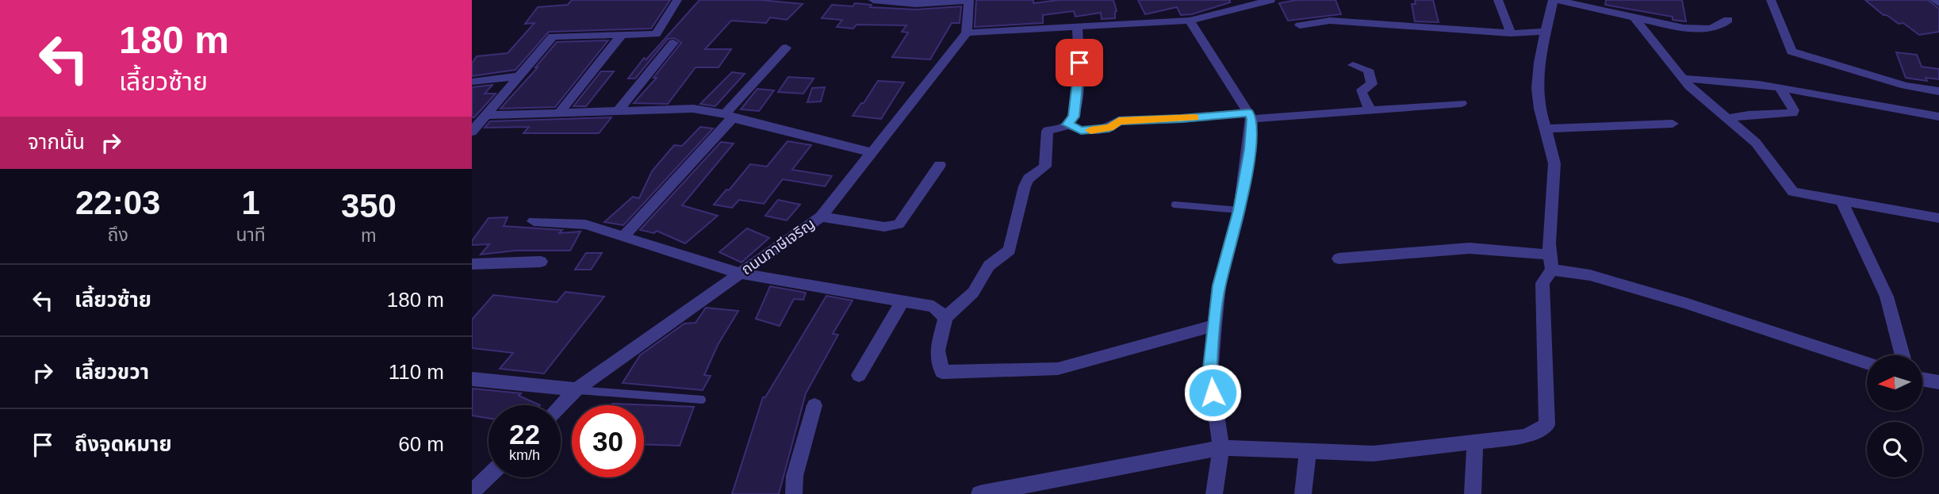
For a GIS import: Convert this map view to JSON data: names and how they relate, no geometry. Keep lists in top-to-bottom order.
{
  "streets": {
    "street": ["ถนนภาษีเจริญ"]
  },
  "north": "left",
  "page": {
    "turn": ["180 m", "เลี้ยวซ้าย"],
    "then": "จากนั้น",
    "eta": [
      "22:03",
      "ถึง",
      "1",
      "นาที",
      "350",
      "m"
    ],
    "list": [
      {
        "name": "เลี้ยวซ้าย",
        "value": "180 m"
      },
      {
        "name": "เลี้ยวขวา",
        "value": "110 m"
      },
      {
        "name": "ถึงจุดหมาย",
        "value": "60 m"
      }
    ],
    "speed": "22 km/h",
    "limit": "30"
  }
}
